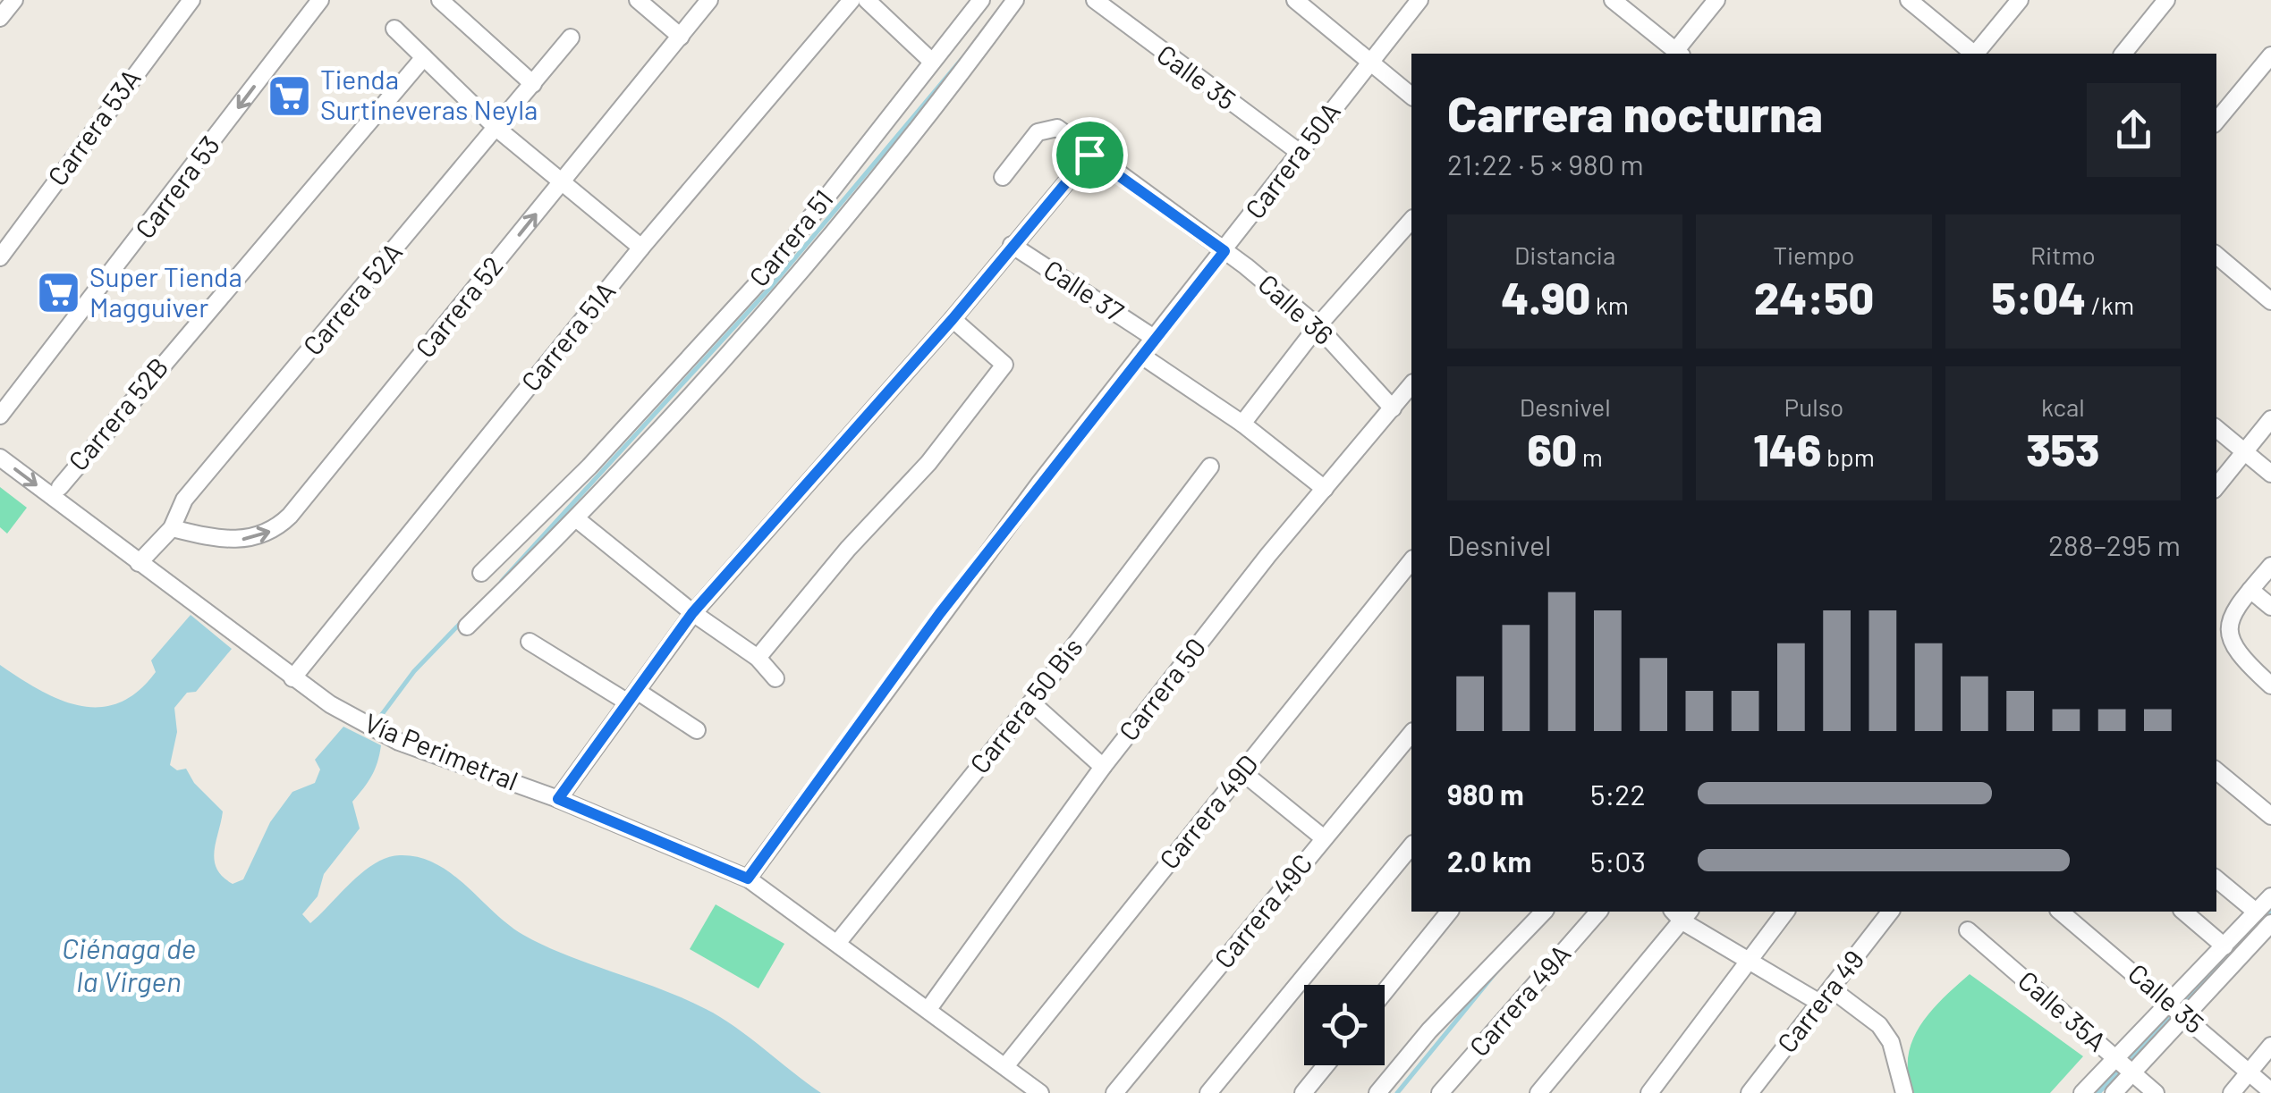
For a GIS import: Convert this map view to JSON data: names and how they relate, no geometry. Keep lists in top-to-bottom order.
{
  "streets": {
    "street": [
      "Calle 35",
      "Carrera 53A",
      "Carrera 50A",
      "Carrera 53",
      "Carrera 51",
      "Calle 37",
      "Carrera 52A",
      "Carrera 52",
      "Calle 36",
      "Carrera 51A",
      "Carrera 52B",
      "Carrera 50",
      "Carrera 50 Bis",
      "Vía Perimetral",
      "Carrera 49D",
      "Carrera 49C",
      "Carrera 49A",
      "Carrera 49",
      "Calle 35A"
    ]
  },
  "crossings": [
    ["Calle 35", "Carrera 50A"],
    ["Carrera 50A", "Calle 37"],
    ["Carrera 50A", "Calle 36"],
    ["Carrera 50A", "Vía Perimetral"],
    ["Carrera 52A", "Carrera 52"],
    ["Carrera 52A", "Vía Perimetral"],
    ["Calle 36", "Carrera 50"],
    ["Carrera 51A", "Vía Perimetral"],
    ["Carrera 52B", "Vía Perimetral"],
    ["Carrera 50", "Vía Perimetral"],
    ["Carrera 50 Bis", "Vía Perimetral"],
    ["Vía Perimetral", "Carrera 49D"]
  ],
  "one_way": ["Carrera 53", "Carrera 52"],
  "water": ["Ciénaga de la Virgen"],
  "places": {
    "supermarket": ["Tienda Surtineveras Neyla", "Super Tienda Magguiver"]
  },
  "page": {
    "heading": ["Carrera nocturna", "21:22 · 5 × 980 m"],
    "stats": [
      ["Distancia", "4.90 km"],
      ["Tiempo", "24:50"],
      ["Ritmo", "5:04 /km"],
      ["Desnivel", "60 m"],
      ["Pulso", "146 bpm"],
      ["kcal", "353"]
    ],
    "chart": ["Desnivel", "288–295 m"],
    "list": [
      {
        "name": "980 m",
        "note": "5:22"
      },
      {
        "name": "2.0 km",
        "note": "5:03"
      }
    ]
  }
}
